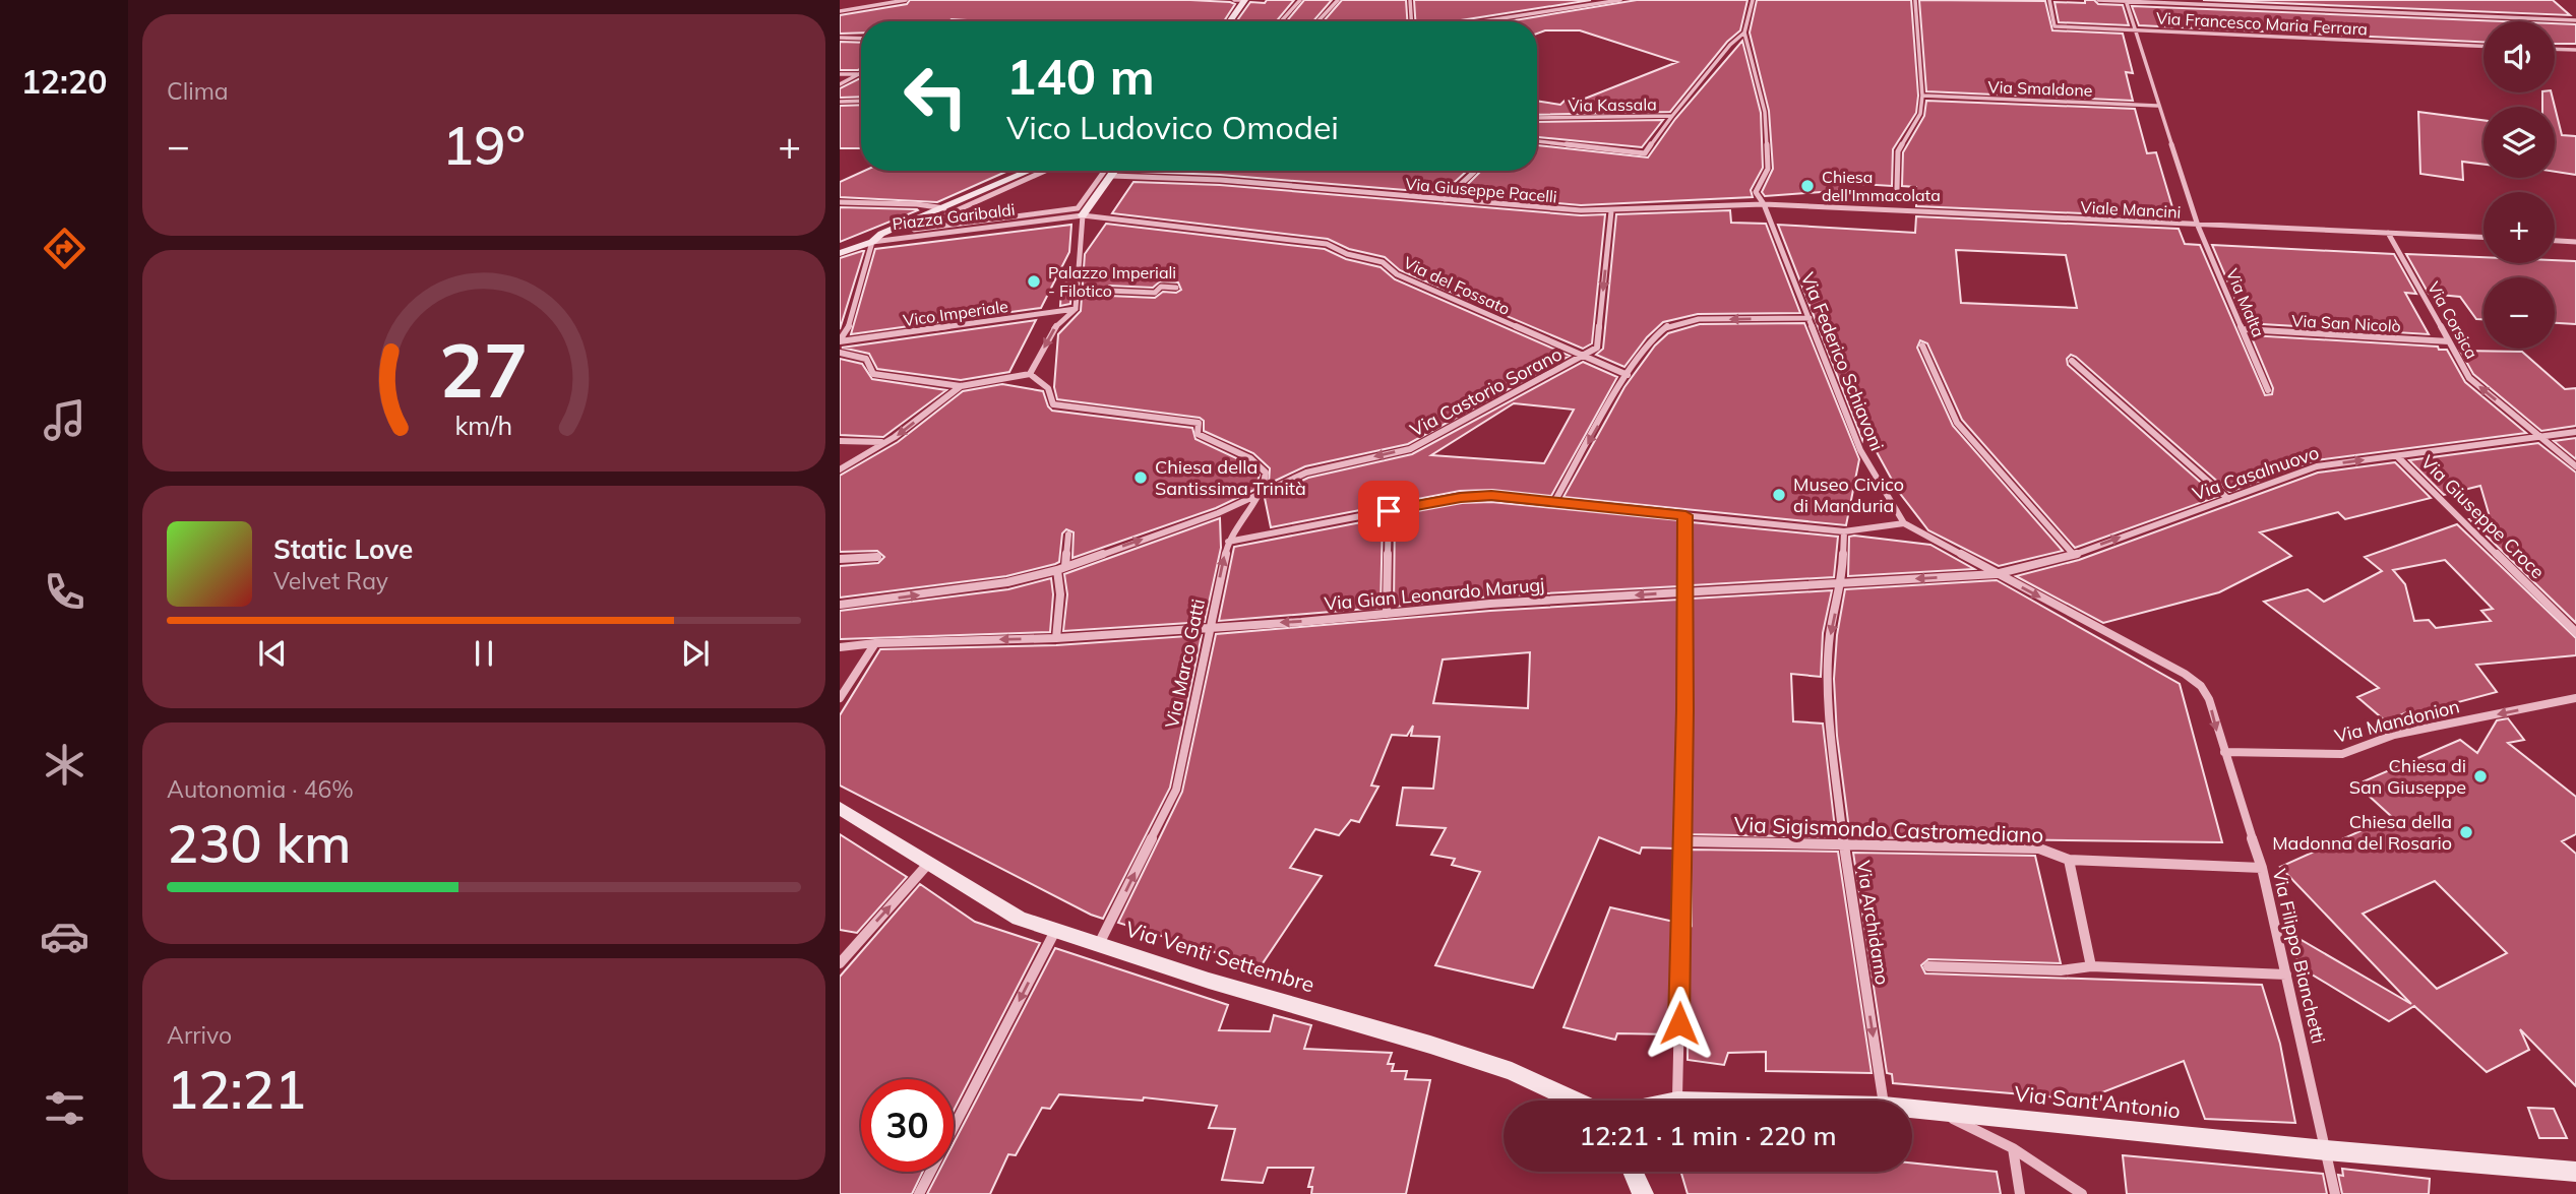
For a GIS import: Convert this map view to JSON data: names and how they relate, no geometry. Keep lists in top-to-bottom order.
{
  "streets": {
    "street": [
      "Via Francesco Maria Ferrara",
      "Via Smaldone",
      "Via Kassala",
      "Via Giuseppe Pacelli",
      "Viale Mancini",
      "Piazza Garibaldi",
      "Via del Fossato",
      "Via Malta",
      "Vico Imperiale",
      "Via Corsica",
      "Via San Nicolò",
      "Via Federico Schiavoni",
      "Via Castorio Sorano",
      "Via Casalnuovo",
      "Via Giuseppe Croce",
      "Via Gian Leonardo Marugj",
      "Via Marco Gatti",
      "Via Mandonion",
      "Via Sigismondo Castromediano",
      "Via Archidamo",
      "Via Filippo Bianchetti",
      "Via Venti Settembre",
      "Via Sant'Antonio"
    ]
  },
  "crossings": [
    ["Via Francesco Maria Ferrara", "Via Malta"],
    ["Via Smaldone", "Via Malta"],
    ["Via Giuseppe Pacelli", "Viale Mancini"],
    ["Via Giuseppe Pacelli", "Via Federico Schiavoni"],
    ["Via Giuseppe Pacelli", "Via Castorio Sorano"],
    ["Viale Mancini", "Via Malta"],
    ["Viale Mancini", "Via Corsica"],
    ["Viale Mancini", "Via Federico Schiavoni"],
    ["Piazza Garibaldi", "Via del Fossato"],
    ["Via del Fossato", "Via Castorio Sorano"],
    ["Via Malta", "Via San Nicolò"],
    ["Via Corsica", "Via San Nicolò"],
    ["Via Corsica", "Via Casalnuovo"],
    ["Via Federico Schiavoni", "Via Filippo Bianchetti"],
    ["Via Castorio Sorano", "Via Marco Gatti"],
    ["Via Casalnuovo", "Via Giuseppe Croce"],
    ["Via Casalnuovo", "Via Gian Leonardo Marugj"],
    ["Via Casalnuovo", "Via Filippo Bianchetti"],
    ["Via Gian Leonardo Marugj", "Via Marco Gatti"],
    ["Via Gian Leonardo Marugj", "Via Archidamo"],
    ["Via Gian Leonardo Marugj", "Via Filippo Bianchetti"],
    ["Via Marco Gatti", "Via Venti Settembre"],
    ["Via Mandonion", "Via Filippo Bianchetti"],
    ["Via Sigismondo Castromediano", "Via Archidamo"],
    ["Via Sigismondo Castromediano", "Via Filippo Bianchetti"],
    ["Via Filippo Bianchetti", "Via Sant'Antonio"]
  ],
  "one_way": [
    "Via Corsica",
    "Via Casalnuovo",
    "Via Gian Leonardo Marugj",
    "Via Marco Gatti",
    "Via Mandonion",
    "Via Archidamo"
  ],
  "places": [
    "Chiesa dell'Immacolata",
    "Palazzo Imperiali - Filotico",
    "Chiesa della Santissima Trinità",
    "Museo Civico di Manduria",
    "Chiesa di San Giuseppe",
    "Chiesa della Madonna del Rosario"
  ],
  "page": {
    "tabs": "12:20",
    "tile": [
      "Clima",
      ["Autonomia · 46%", "230 km"],
      ["Arrivo", "12:21"]
    ],
    "map_buttons": ["+", "−"],
    "turn": ["140 m", "Vico Ludovico Omodei"],
    "heat": ["−", "19°", "+"],
    "song": ["Static Love", "Velvet Ray"],
    "limit": "30",
    "trip": "12:21 · 1 min · 220 m",
    "gauge": ["27", "km/h"]
  }
}
